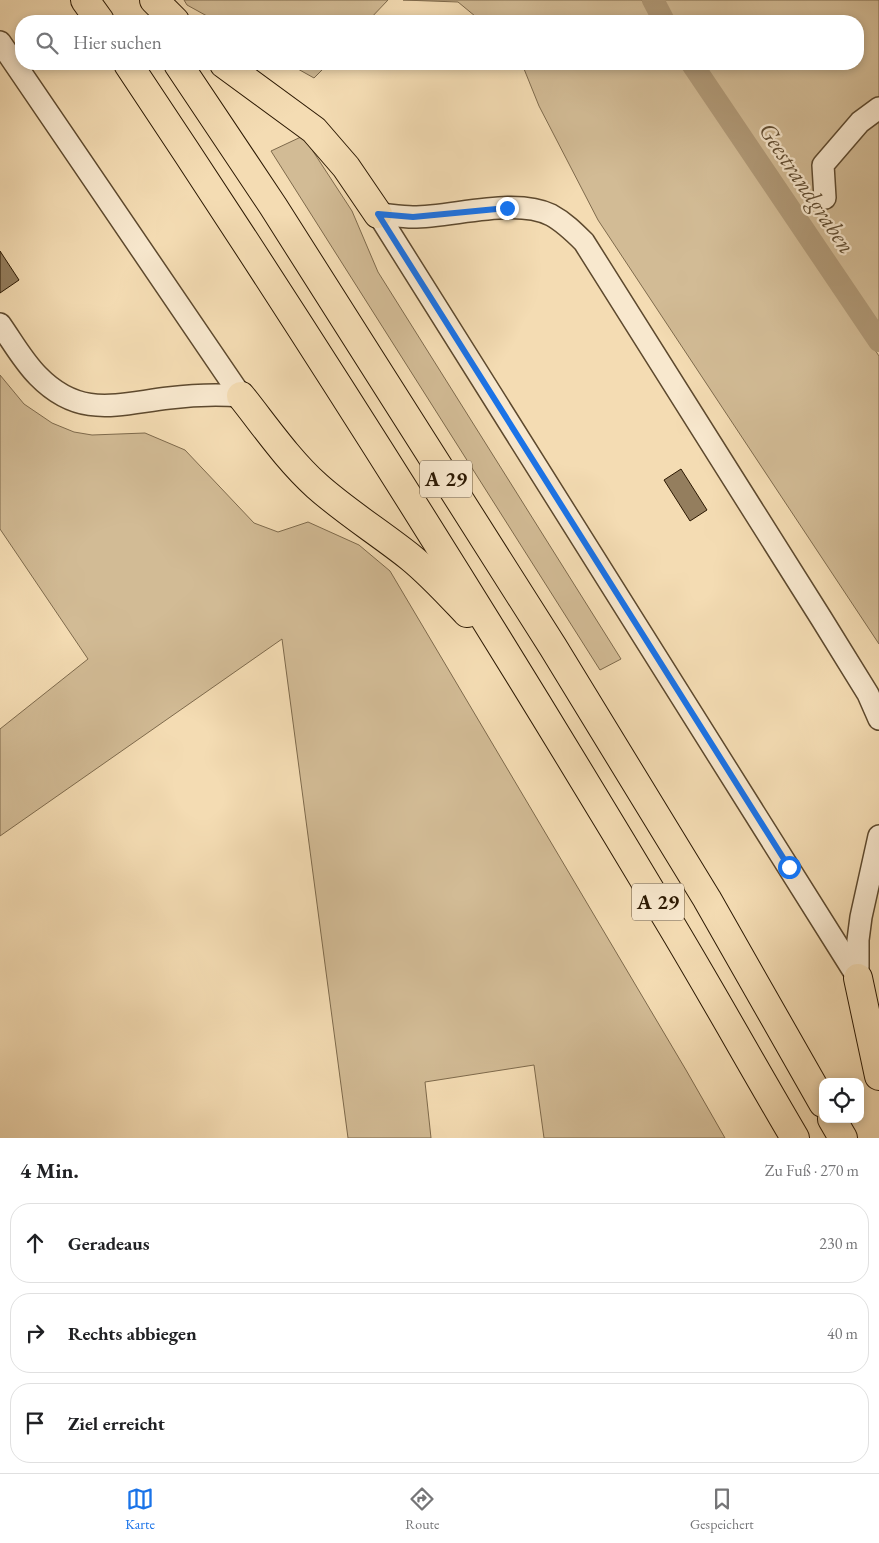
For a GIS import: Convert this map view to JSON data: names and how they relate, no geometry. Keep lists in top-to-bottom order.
{
  "streets": {
    "highway": ["A 29"]
  },
  "water": ["Geestrandgraben"],
  "page": {
    "search": "Hier suchen",
    "heading": ["4 Min.", "Zu Fuß · 270 m"],
    "list": [
      ["Geradeaus", "230 m"],
      ["Rechts abbiegen", "40 m"],
      "Ziel erreicht"
    ],
    "nav": ["Karte", "Route", "Gespeichert"]
  }
}
